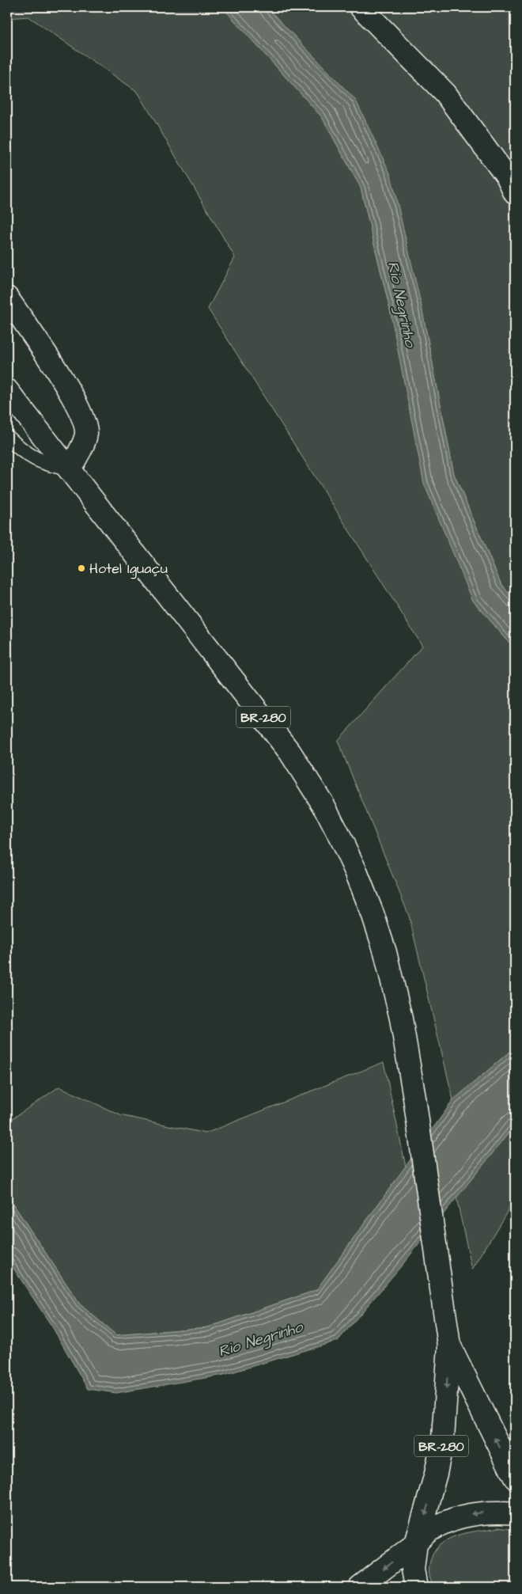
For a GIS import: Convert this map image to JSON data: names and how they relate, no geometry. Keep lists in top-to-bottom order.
{
  "streets": {
    "main road": ["BR-280"]
  },
  "water": ["Rio Negrinho"],
  "places": ["Hotel Iguaçu"]
}
